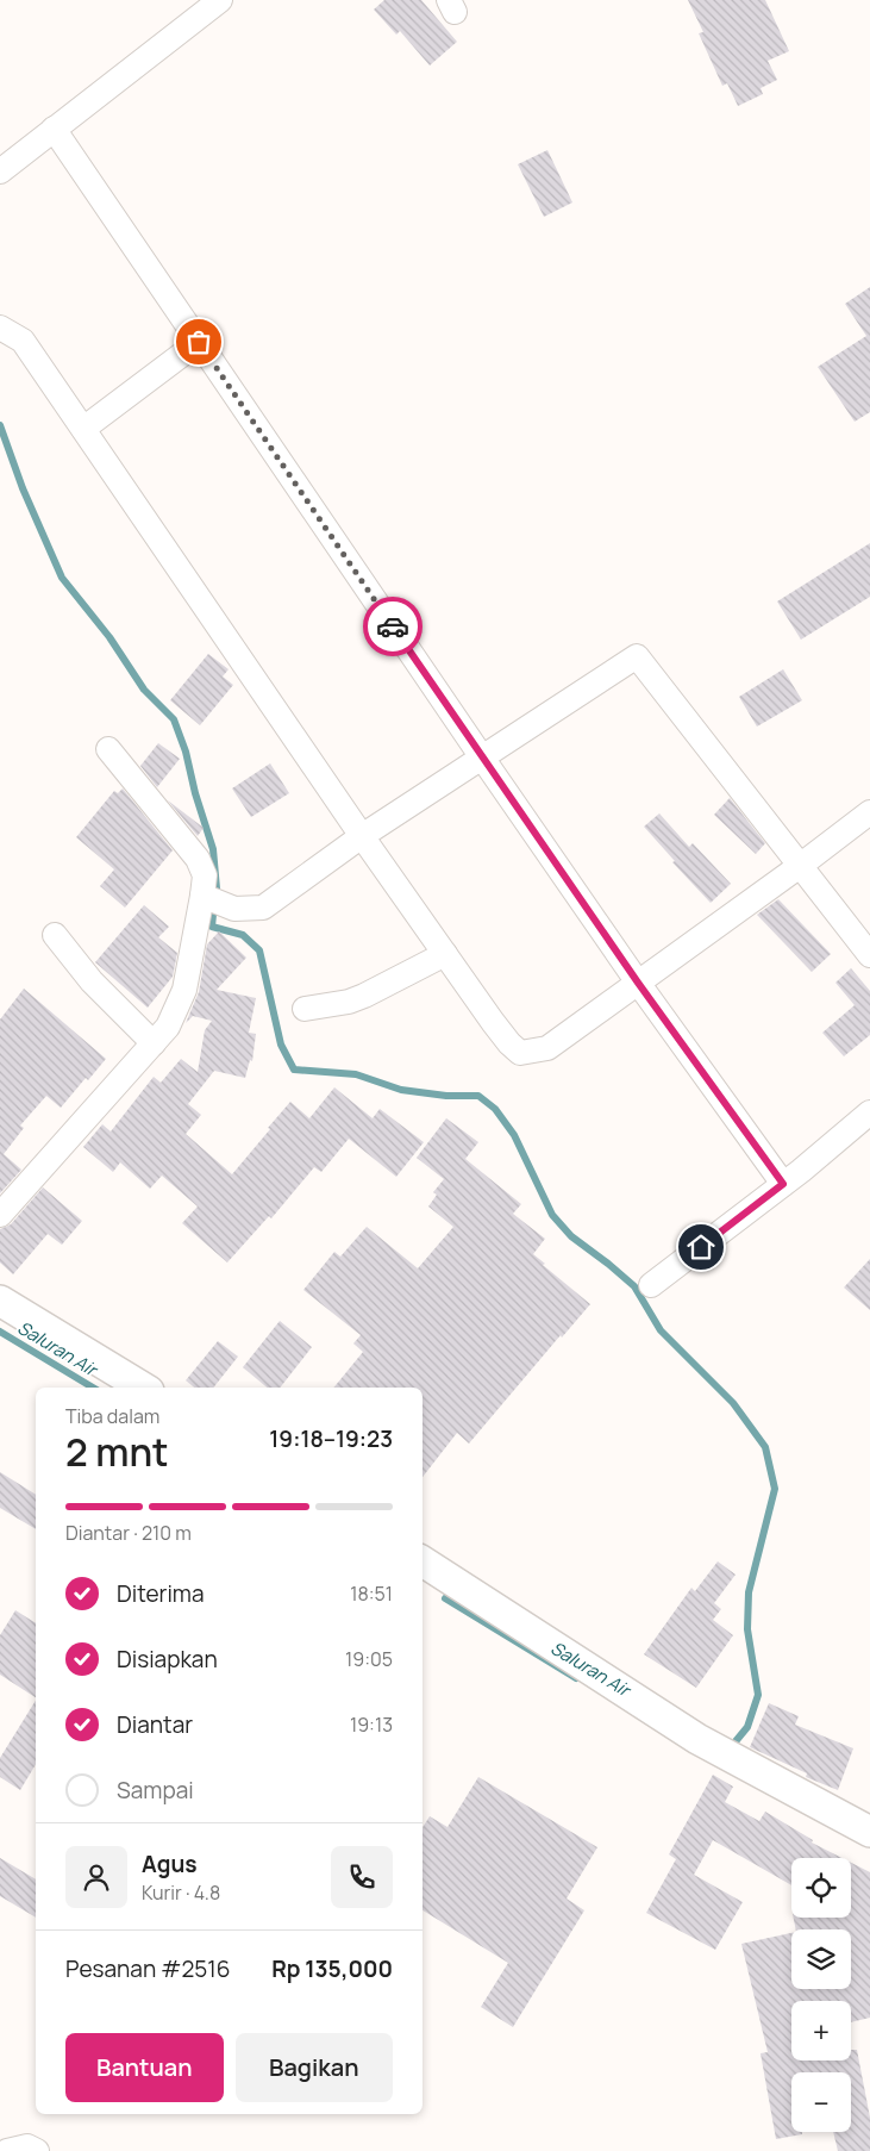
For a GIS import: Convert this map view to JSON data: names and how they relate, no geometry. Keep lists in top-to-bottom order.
{
  "water": ["Saluran Air"],
  "page": {
    "heading": ["2 mnt", "Tiba dalam", "19:18–19:23"],
    "panel": [
      "Agus",
      "Kurir · 4.8",
      "Pesanan #2516",
      "Rp 135,000"
    ],
    "bar": "Diantar · 210 m",
    "list": [
      ["Diterima", "18:51"],
      ["Disiapkan", "19:05"],
      ["Diantar", "19:13"],
      "Sampai"
    ],
    "map_buttons": ["+", "−"],
    "buttons": ["Bantuan", "Bagikan"]
  }
}
